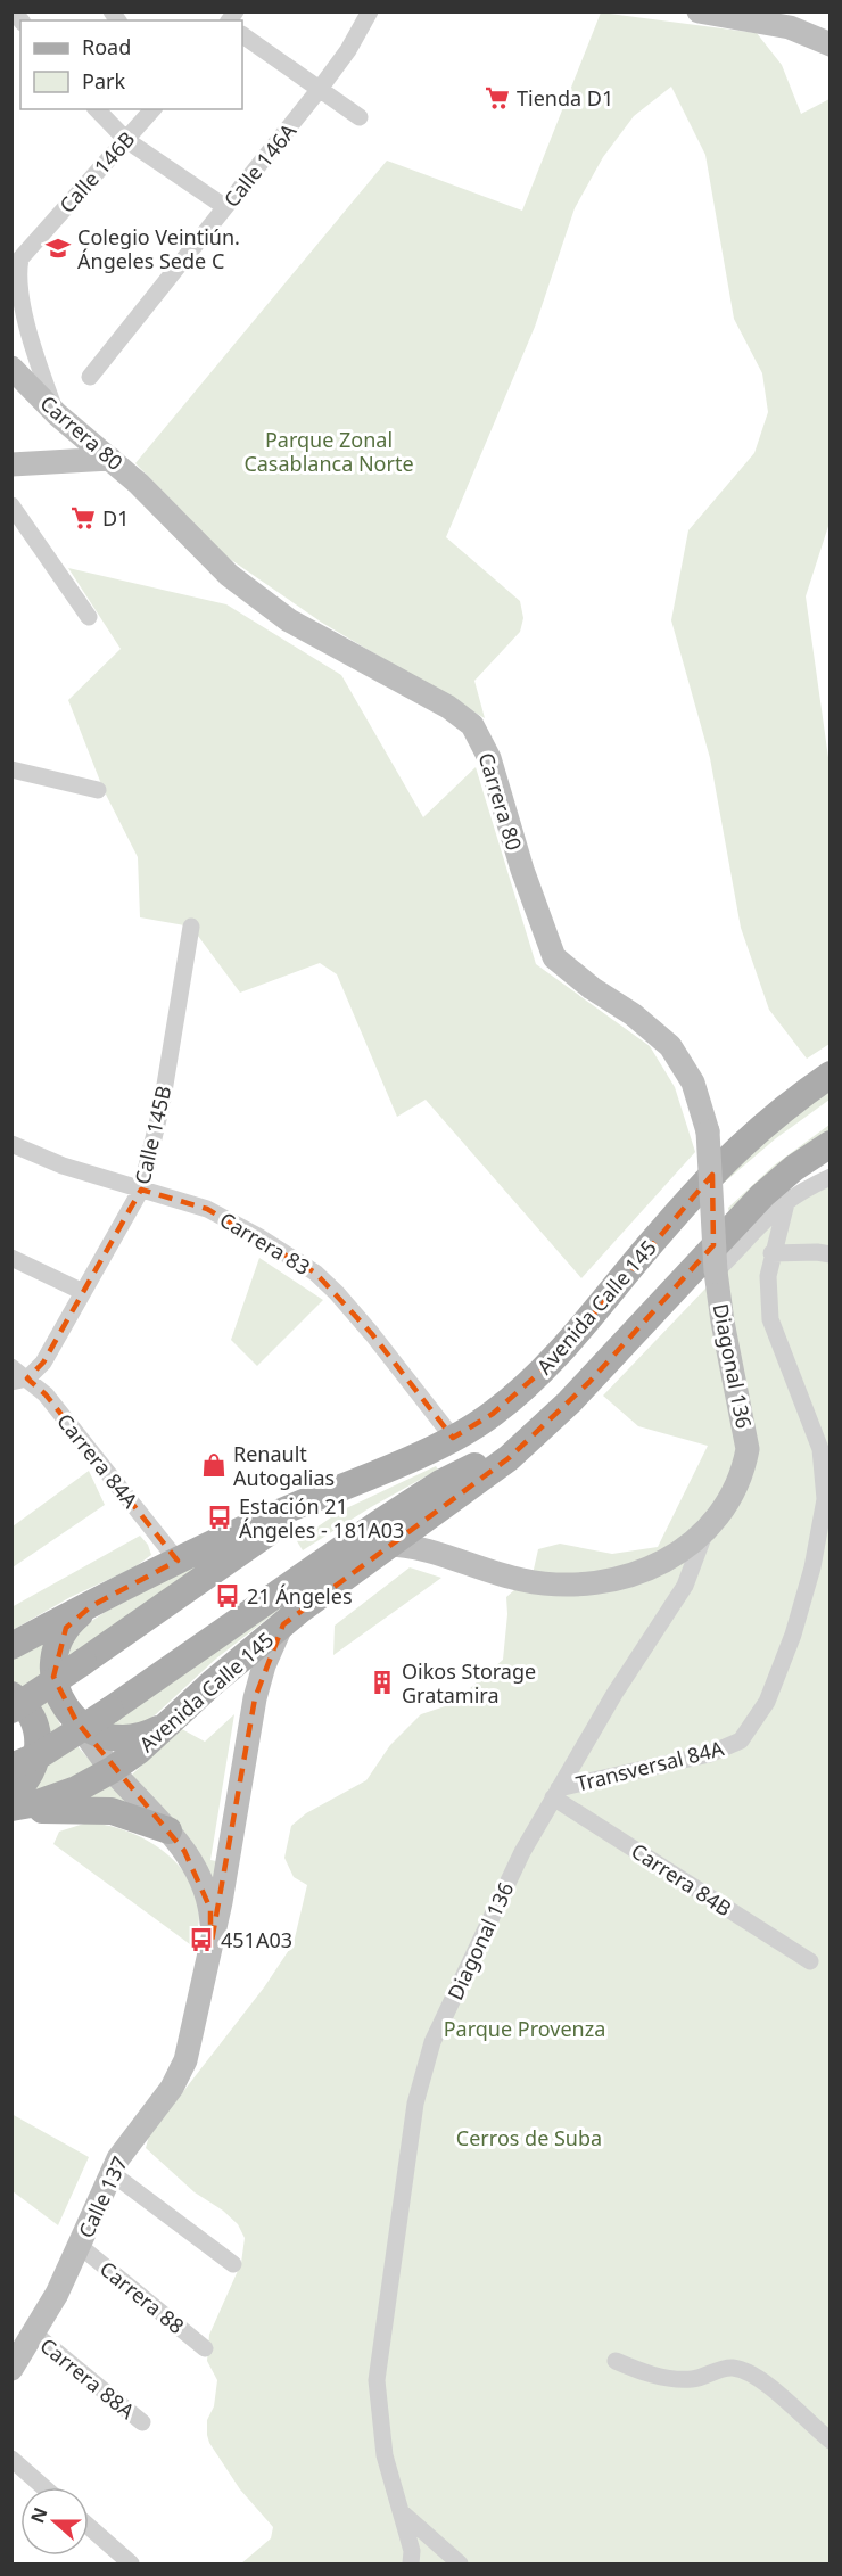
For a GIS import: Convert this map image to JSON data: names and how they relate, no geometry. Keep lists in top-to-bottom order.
{
  "streets": {
    "main road": ["Avenida Calle 145"],
    "street": [
      "Calle 146A",
      "Calle 146B",
      "Carrera 80",
      "Calle 145B",
      "Carrera 83",
      "Diagonal 136",
      "Carrera 84A",
      "Transversal 84A",
      "Carrera 84B",
      "Calle 137",
      "Carrera 88",
      "Carrera 88A"
    ]
  },
  "crossings": [
    ["Calle 146B", "Carrera 80"],
    ["Carrera 80", "Diagonal 136"],
    ["Calle 145B", "Carrera 83"],
    ["Calle 145B", "Carrera 84A"],
    ["Carrera 83", "Avenida Calle 145"],
    ["Avenida Calle 145", "Diagonal 136"],
    ["Avenida Calle 145", "Carrera 84A"],
    ["Avenida Calle 145", "Calle 137"],
    ["Diagonal 136", "Transversal 84A"],
    ["Diagonal 136", "Carrera 84B"],
    ["Transversal 84A", "Carrera 84B"],
    ["Calle 137", "Carrera 88"],
    ["Calle 137", "Carrera 88A"]
  ],
  "parks": ["Parque Zonal Casablanca Norte", "Parque Provenza", "Cerros de Suba"],
  "places": {
    "supermarket": ["Tienda D1", "D1"],
    "school or university": ["Colegio Veintiún. Ángeles Sede C"],
    "shop": ["Renault Autogalias"],
    "bus stop": ["Estación 21 Ángeles - 181A03", "21 Ángeles", "451A03"],
    "building": ["Oikos Storage Gratamira"]
  },
  "legend": ["Road", "Park"],
  "north": "left"
}
